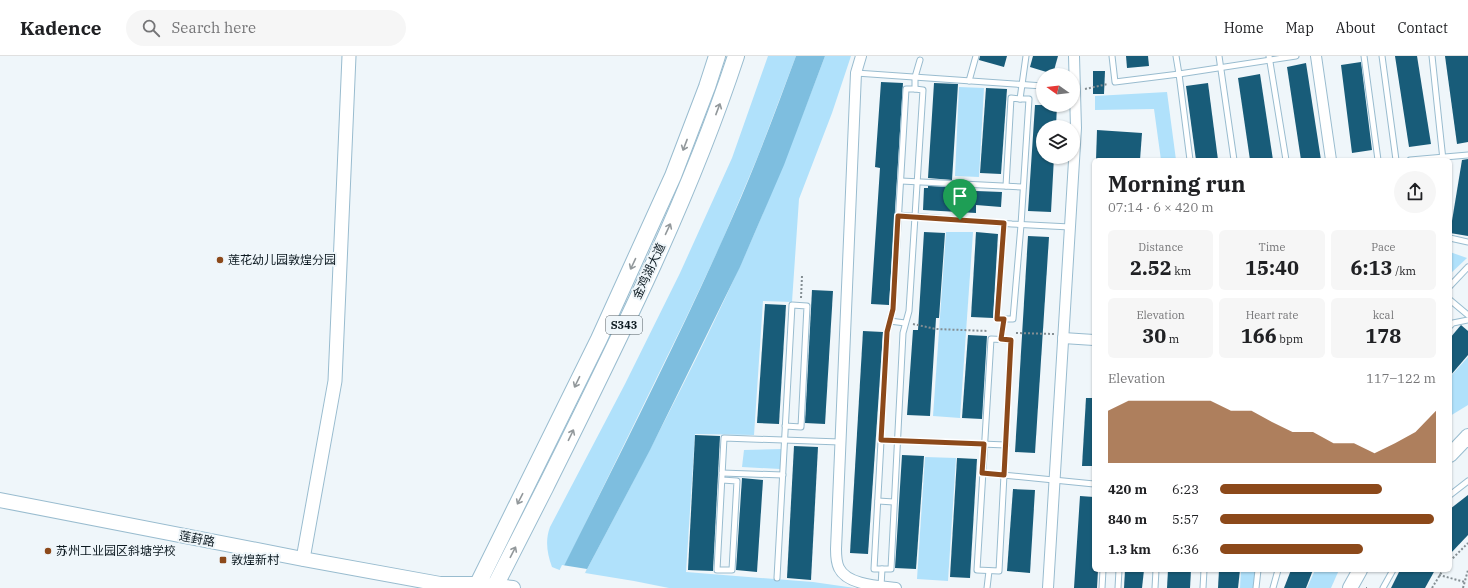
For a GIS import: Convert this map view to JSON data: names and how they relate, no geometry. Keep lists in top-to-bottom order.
{
  "streets": {
    "main road": ["金鸡湖大道", "S343", "莲葑路"]
  },
  "crossings": [
    ["金鸡湖大道", "莲葑路"]
  ],
  "places": {
    "other": ["莲花幼儿园敦煌分园", "苏州工业园区斜塘学校"],
    "transit": ["敦煌新村"]
  },
  "north": "left",
  "page": {
    "header": "Kadence",
    "search": "Search here",
    "nav": [
      "Home",
      "Map",
      "About",
      "Contact"
    ],
    "heading": ["Morning run", "07:14 · 6 × 420 m"],
    "stats": [
      ["Distance", "2.52 km"],
      ["Time", "15:40"],
      ["Pace", "6:13 /km"],
      ["Elevation", "30 m"],
      ["Heart rate", "166 bpm"],
      ["kcal", "178"]
    ],
    "chart": ["Elevation", "117–122 m"],
    "list": [
      {
        "name": "420 m",
        "note": "6:23"
      },
      {
        "name": "840 m",
        "note": "5:57"
      },
      {
        "name": "1.3 km",
        "note": "6:36"
      }
    ]
  }
}
